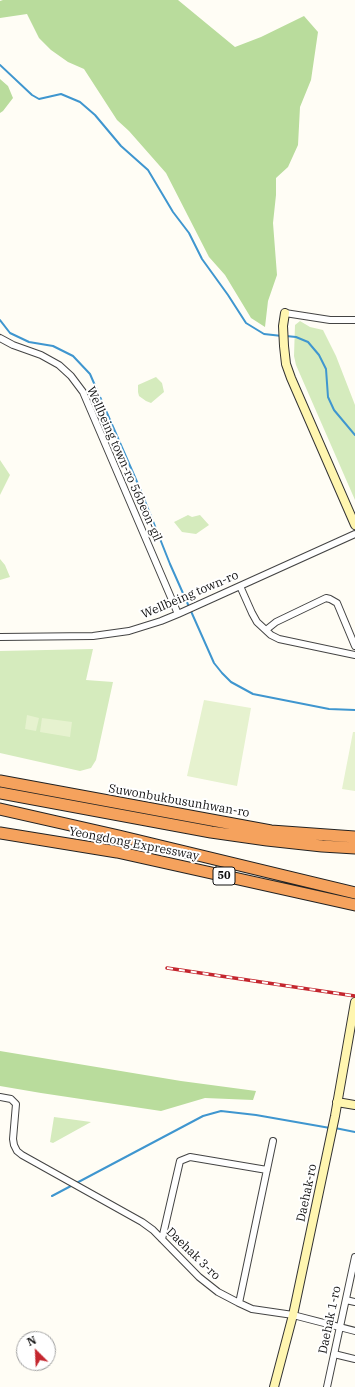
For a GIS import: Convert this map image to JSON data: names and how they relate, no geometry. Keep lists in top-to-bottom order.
{
  "streets": {
    "highway": ["Suwonbukbusunhwan-ro", "Yeongdong Expressway", "50"],
    "street": [
      "Wellbeing town-ro 56beon-gil",
      "Wellbeing town-ro",
      "Daehak-ro",
      "Daehak 3-ro",
      "Daehak 1-ro"
    ]
  },
  "crossings": [
    ["Wellbeing town-ro 56beon-gil", "Wellbeing town-ro"],
    ["Daehak-ro", "Daehak 3-ro"],
    ["Daehak 3-ro", "Daehak 1-ro"]
  ],
  "north": "top left"
}
